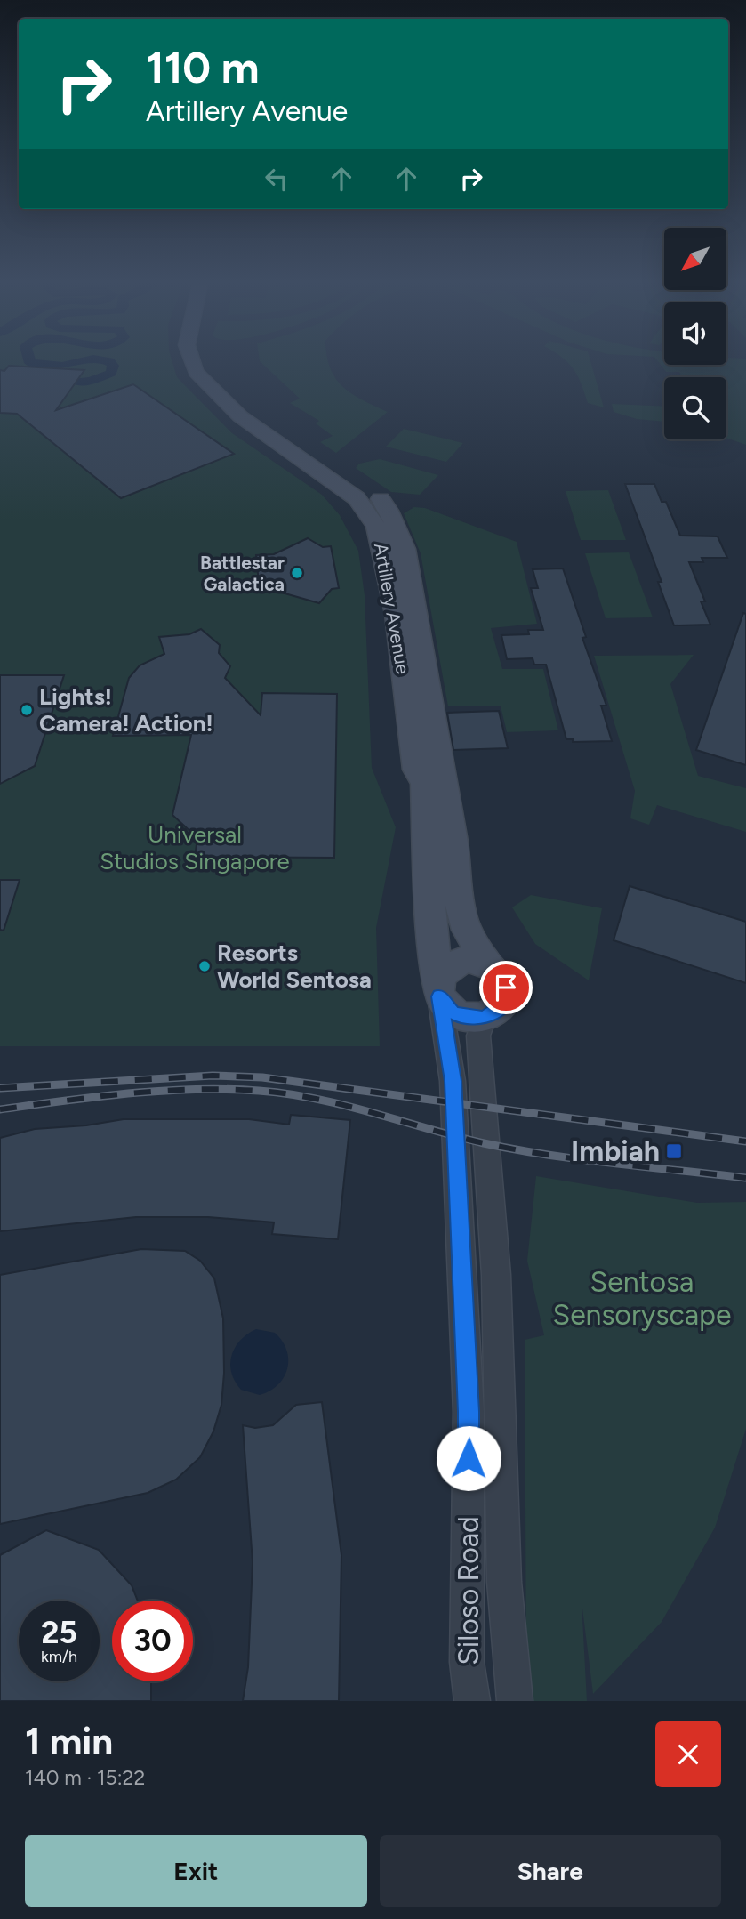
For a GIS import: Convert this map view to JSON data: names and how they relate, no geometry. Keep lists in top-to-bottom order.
{
  "streets": {
    "street": ["Artillery Avenue", "Siloso Road"]
  },
  "crossings": [
    ["Artillery Avenue", "Siloso Road"]
  ],
  "parks": ["Universal Studios Singapore", "Sentosa Sensoryscape"],
  "places": {
    "other": ["Battlestar Galactica", "Lights! Camera! Action!", "Resorts World Sentosa"],
    "transit": ["Imbiah"]
  },
  "north": "bottom left",
  "page": {
    "turn": ["110 m", "Artillery Avenue"],
    "speed": "25 km/h",
    "limit": "30",
    "heading": ["1 min", "140 m · 15:22"],
    "buttons": ["Exit", "Share"]
  }
}
